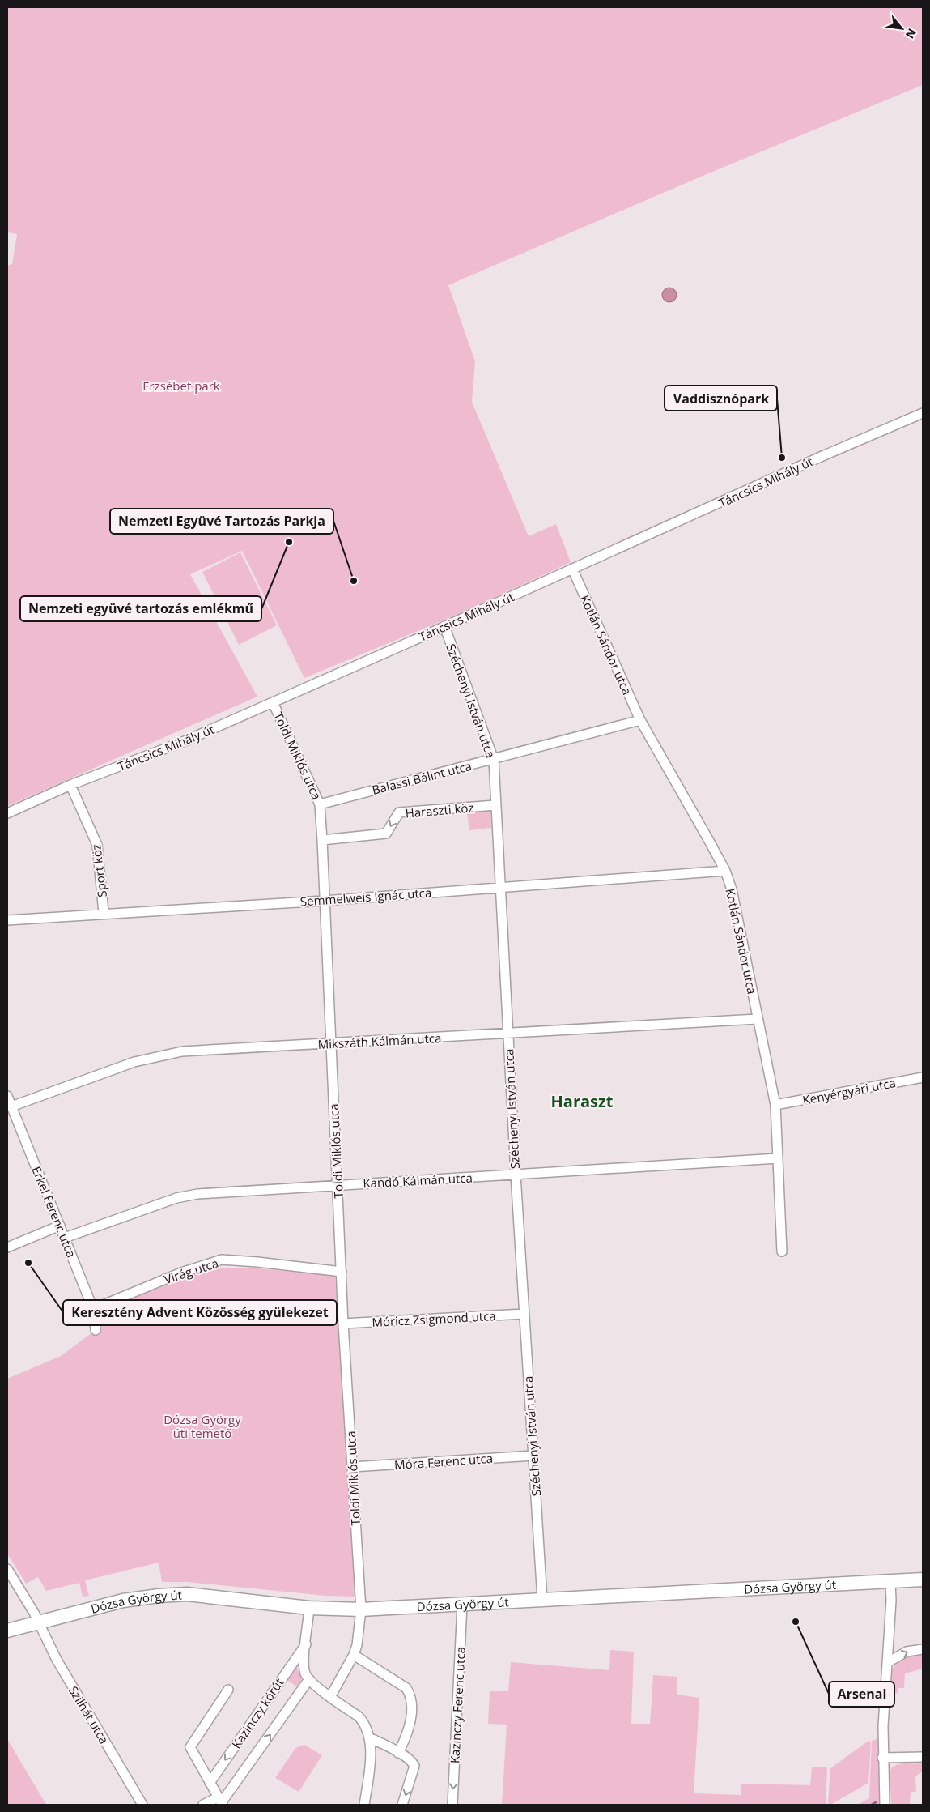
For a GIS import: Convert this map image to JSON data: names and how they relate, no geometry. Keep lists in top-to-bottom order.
{
  "streets": {
    "main road": ["Dózsa György út"],
    "street": [
      "Táncsics Mihály út",
      "Kotlán Sándor utca",
      "Széchenyi István utca",
      "Toldi Miklós utca",
      "Balassi Bálint utca",
      "Haraszti köz",
      "Sport köz",
      "Semmelweis Ignác utca",
      "Mikszáth Kálmán utca",
      "Kenyérgyári utca",
      "Kandó Kálmán utca",
      "Erkel Ferenc utca",
      "Virág utca",
      "Móricz Zsigmond utca",
      "Móra Ferenc utca",
      "Kazinczy Ferenc utca",
      "Kazinczy körút",
      "Szilhát utca"
    ]
  },
  "crossings": [
    ["Táncsics Mihály út", "Kotlán Sándor utca"],
    ["Táncsics Mihály út", "Széchenyi István utca"],
    ["Táncsics Mihály út", "Toldi Miklós utca"],
    ["Táncsics Mihály út", "Sport köz"],
    ["Kotlán Sándor utca", "Balassi Bálint utca"],
    ["Kotlán Sándor utca", "Semmelweis Ignác utca"],
    ["Kotlán Sándor utca", "Mikszáth Kálmán utca"],
    ["Kotlán Sándor utca", "Kenyérgyári utca"],
    ["Kotlán Sándor utca", "Kandó Kálmán utca"],
    ["Széchenyi István utca", "Balassi Bálint utca"],
    ["Széchenyi István utca", "Haraszti köz"],
    ["Széchenyi István utca", "Semmelweis Ignác utca"],
    ["Széchenyi István utca", "Mikszáth Kálmán utca"],
    ["Széchenyi István utca", "Kandó Kálmán utca"],
    ["Széchenyi István utca", "Móricz Zsigmond utca"],
    ["Széchenyi István utca", "Móra Ferenc utca"],
    ["Széchenyi István utca", "Dózsa György út"],
    ["Toldi Miklós utca", "Balassi Bálint utca"],
    ["Toldi Miklós utca", "Haraszti köz"],
    ["Toldi Miklós utca", "Semmelweis Ignác utca"],
    ["Toldi Miklós utca", "Mikszáth Kálmán utca"],
    ["Toldi Miklós utca", "Kandó Kálmán utca"],
    ["Toldi Miklós utca", "Virág utca"],
    ["Toldi Miklós utca", "Móricz Zsigmond utca"],
    ["Toldi Miklós utca", "Móra Ferenc utca"],
    ["Toldi Miklós utca", "Dózsa György út"],
    ["Sport köz", "Semmelweis Ignác utca"],
    ["Mikszáth Kálmán utca", "Erkel Ferenc utca"],
    ["Kandó Kálmán utca", "Erkel Ferenc utca"],
    ["Erkel Ferenc utca", "Virág utca"],
    ["Dózsa György út", "Kazinczy Ferenc utca"],
    ["Dózsa György út", "Kazinczy körút"],
    ["Dózsa György út", "Szilhát utca"]
  ],
  "one_way": ["Haraszti köz", "Kazinczy Ferenc utca"],
  "districts": ["Haraszt"],
  "parks": ["Erzsébet park", "Dózsa György úti temető"],
  "places": [
    "Vaddisznópark",
    "Nemzeti együvé tartozás emlékmű",
    "Nemzeti Együvé Tartozás Parkja",
    "Keresztény Advent Közösség gyülekezet",
    "Arsenal"
  ],
  "north": "bottom right"
}
